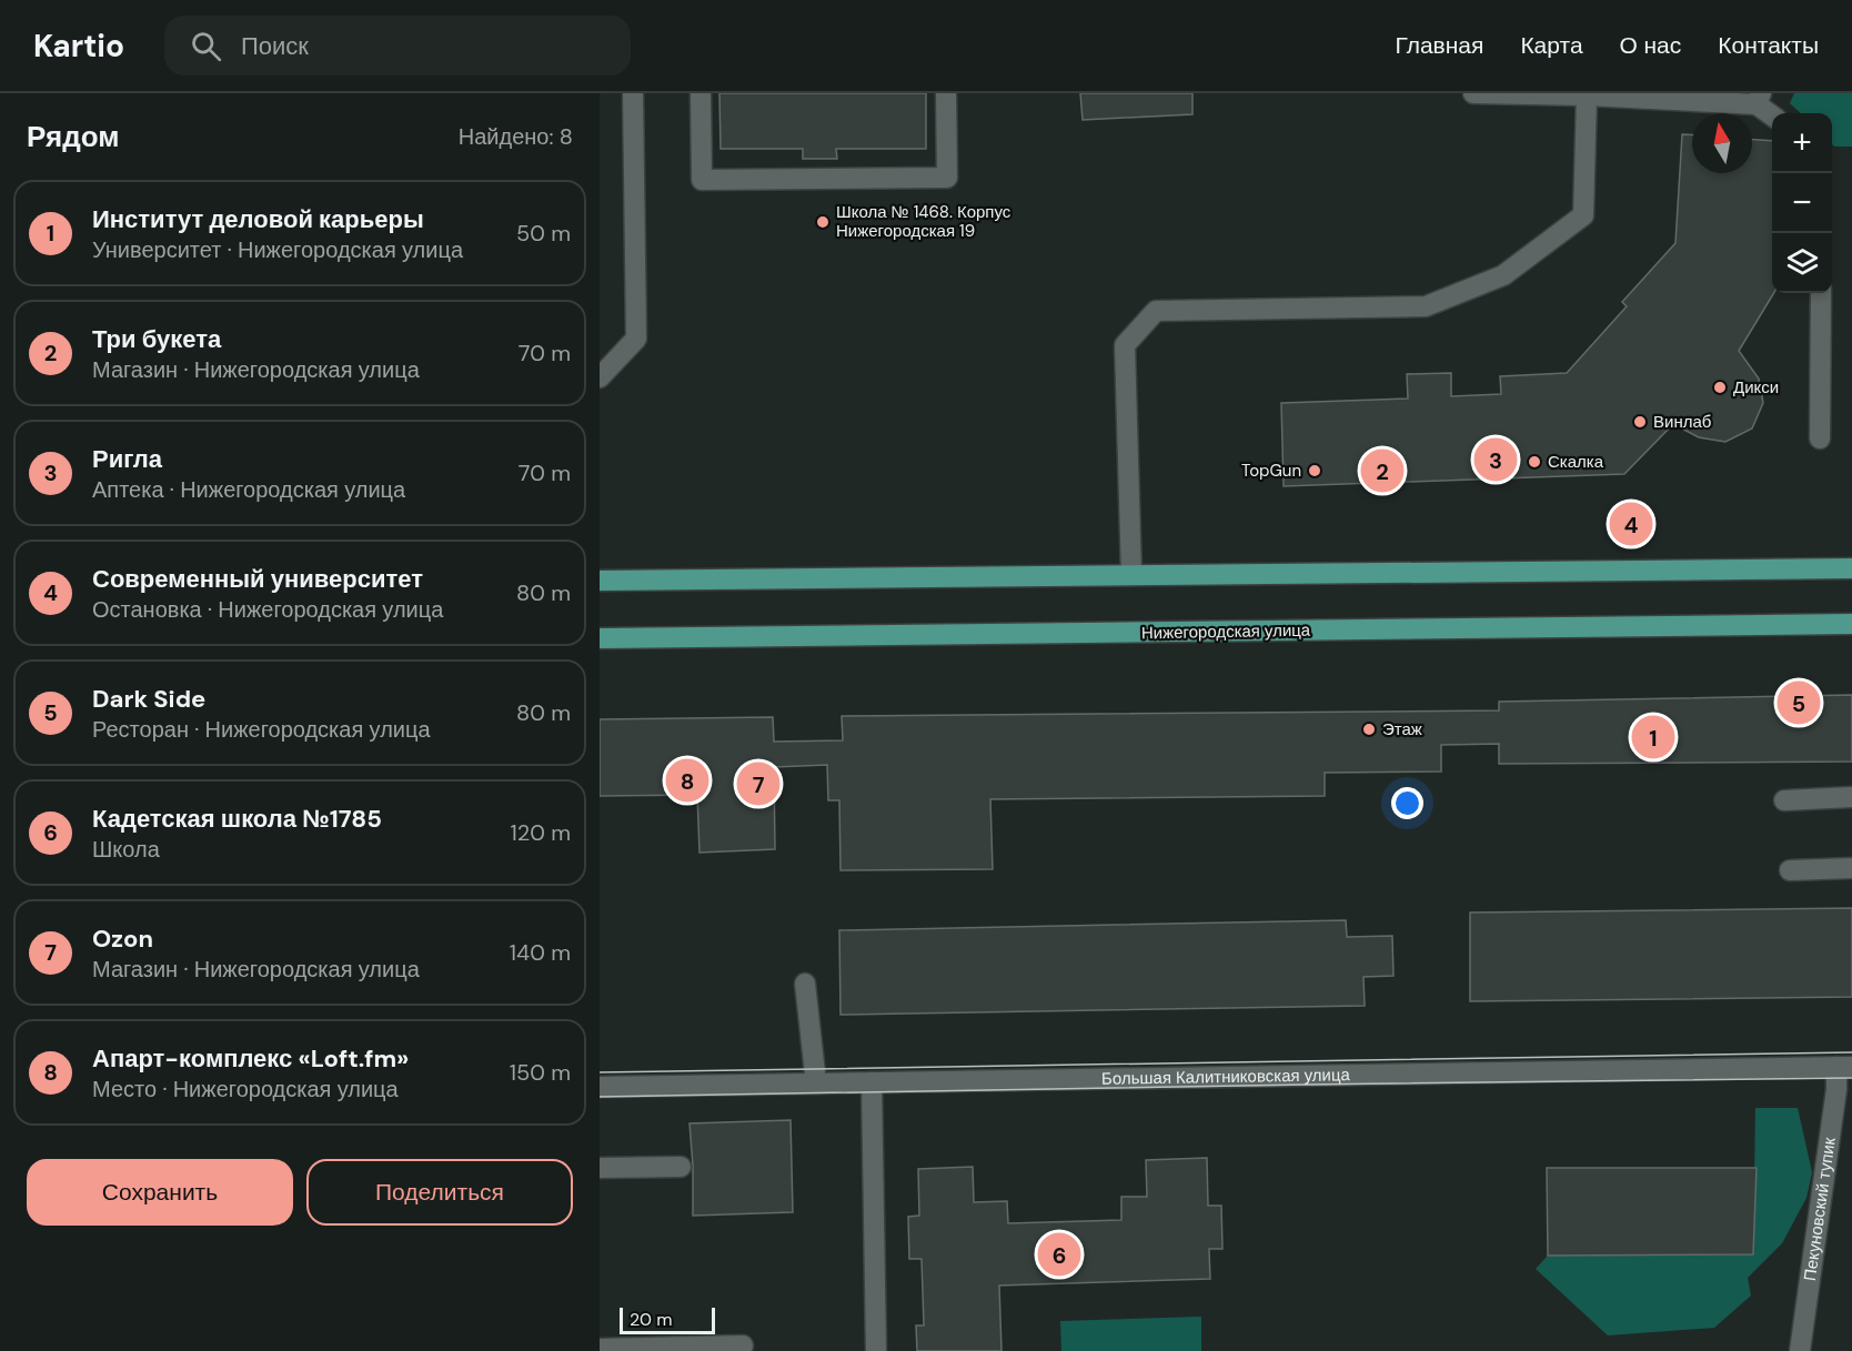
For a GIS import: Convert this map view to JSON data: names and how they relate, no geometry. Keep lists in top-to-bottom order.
{
  "streets": {
    "main road": ["Нижегородская улица"],
    "street": ["Большая Калитниковская улица", "Пекуновский тупик"]
  },
  "crossings": [
    ["Большая Калитниковская улица", "Пекуновский тупик"]
  ],
  "places": [
    "Школа № 1468. Корпус Нижегородская 19",
    "Дикси",
    "Винлаб",
    "Скалка",
    "TopGun",
    "Этаж"
  ],
  "scale_bar": "20 m",
  "north": "top",
  "page": {
    "header": "Kartio",
    "search": "Поиск",
    "nav": [
      "Главная",
      "Карта",
      "О нас",
      "Контакты"
    ],
    "heading": ["Рядом", "Найдено: 8"],
    "map_buttons": ["+", "−"],
    "list": [
      {
        "mark": "1",
        "name": "Институт деловой карьеры",
        "note": "Университет · Нижегородская улица",
        "value": "50 m"
      },
      {
        "mark": "2",
        "name": "Три букета",
        "note": "Магазин · Нижегородская улица",
        "value": "70 m"
      },
      {
        "mark": "3",
        "name": "Ригла",
        "note": "Аптека · Нижегородская улица",
        "value": "70 m"
      },
      {
        "mark": "4",
        "name": "Современный университет",
        "note": "Остановка · Нижегородская улица",
        "value": "80 m"
      },
      {
        "mark": "5",
        "name": "Dark Side",
        "note": "Ресторан · Нижегородская улица",
        "value": "80 m"
      },
      {
        "mark": "6",
        "name": "Кадетская школа №1785",
        "note": "Школа",
        "value": "120 m"
      },
      {
        "mark": "7",
        "name": "Ozon",
        "note": "Магазин · Нижегородская улица",
        "value": "140 m"
      },
      {
        "mark": "8",
        "name": "Апарт-комплекс «Loft.fm»",
        "note": "Место · Нижегородская улица",
        "value": "150 m"
      }
    ],
    "pins": [
      "3",
      "2",
      "4",
      "5",
      "1",
      "8",
      "7",
      "6"
    ],
    "buttons": ["Сохранить", "Поделиться"],
    "scale": "20 m"
  }
}
